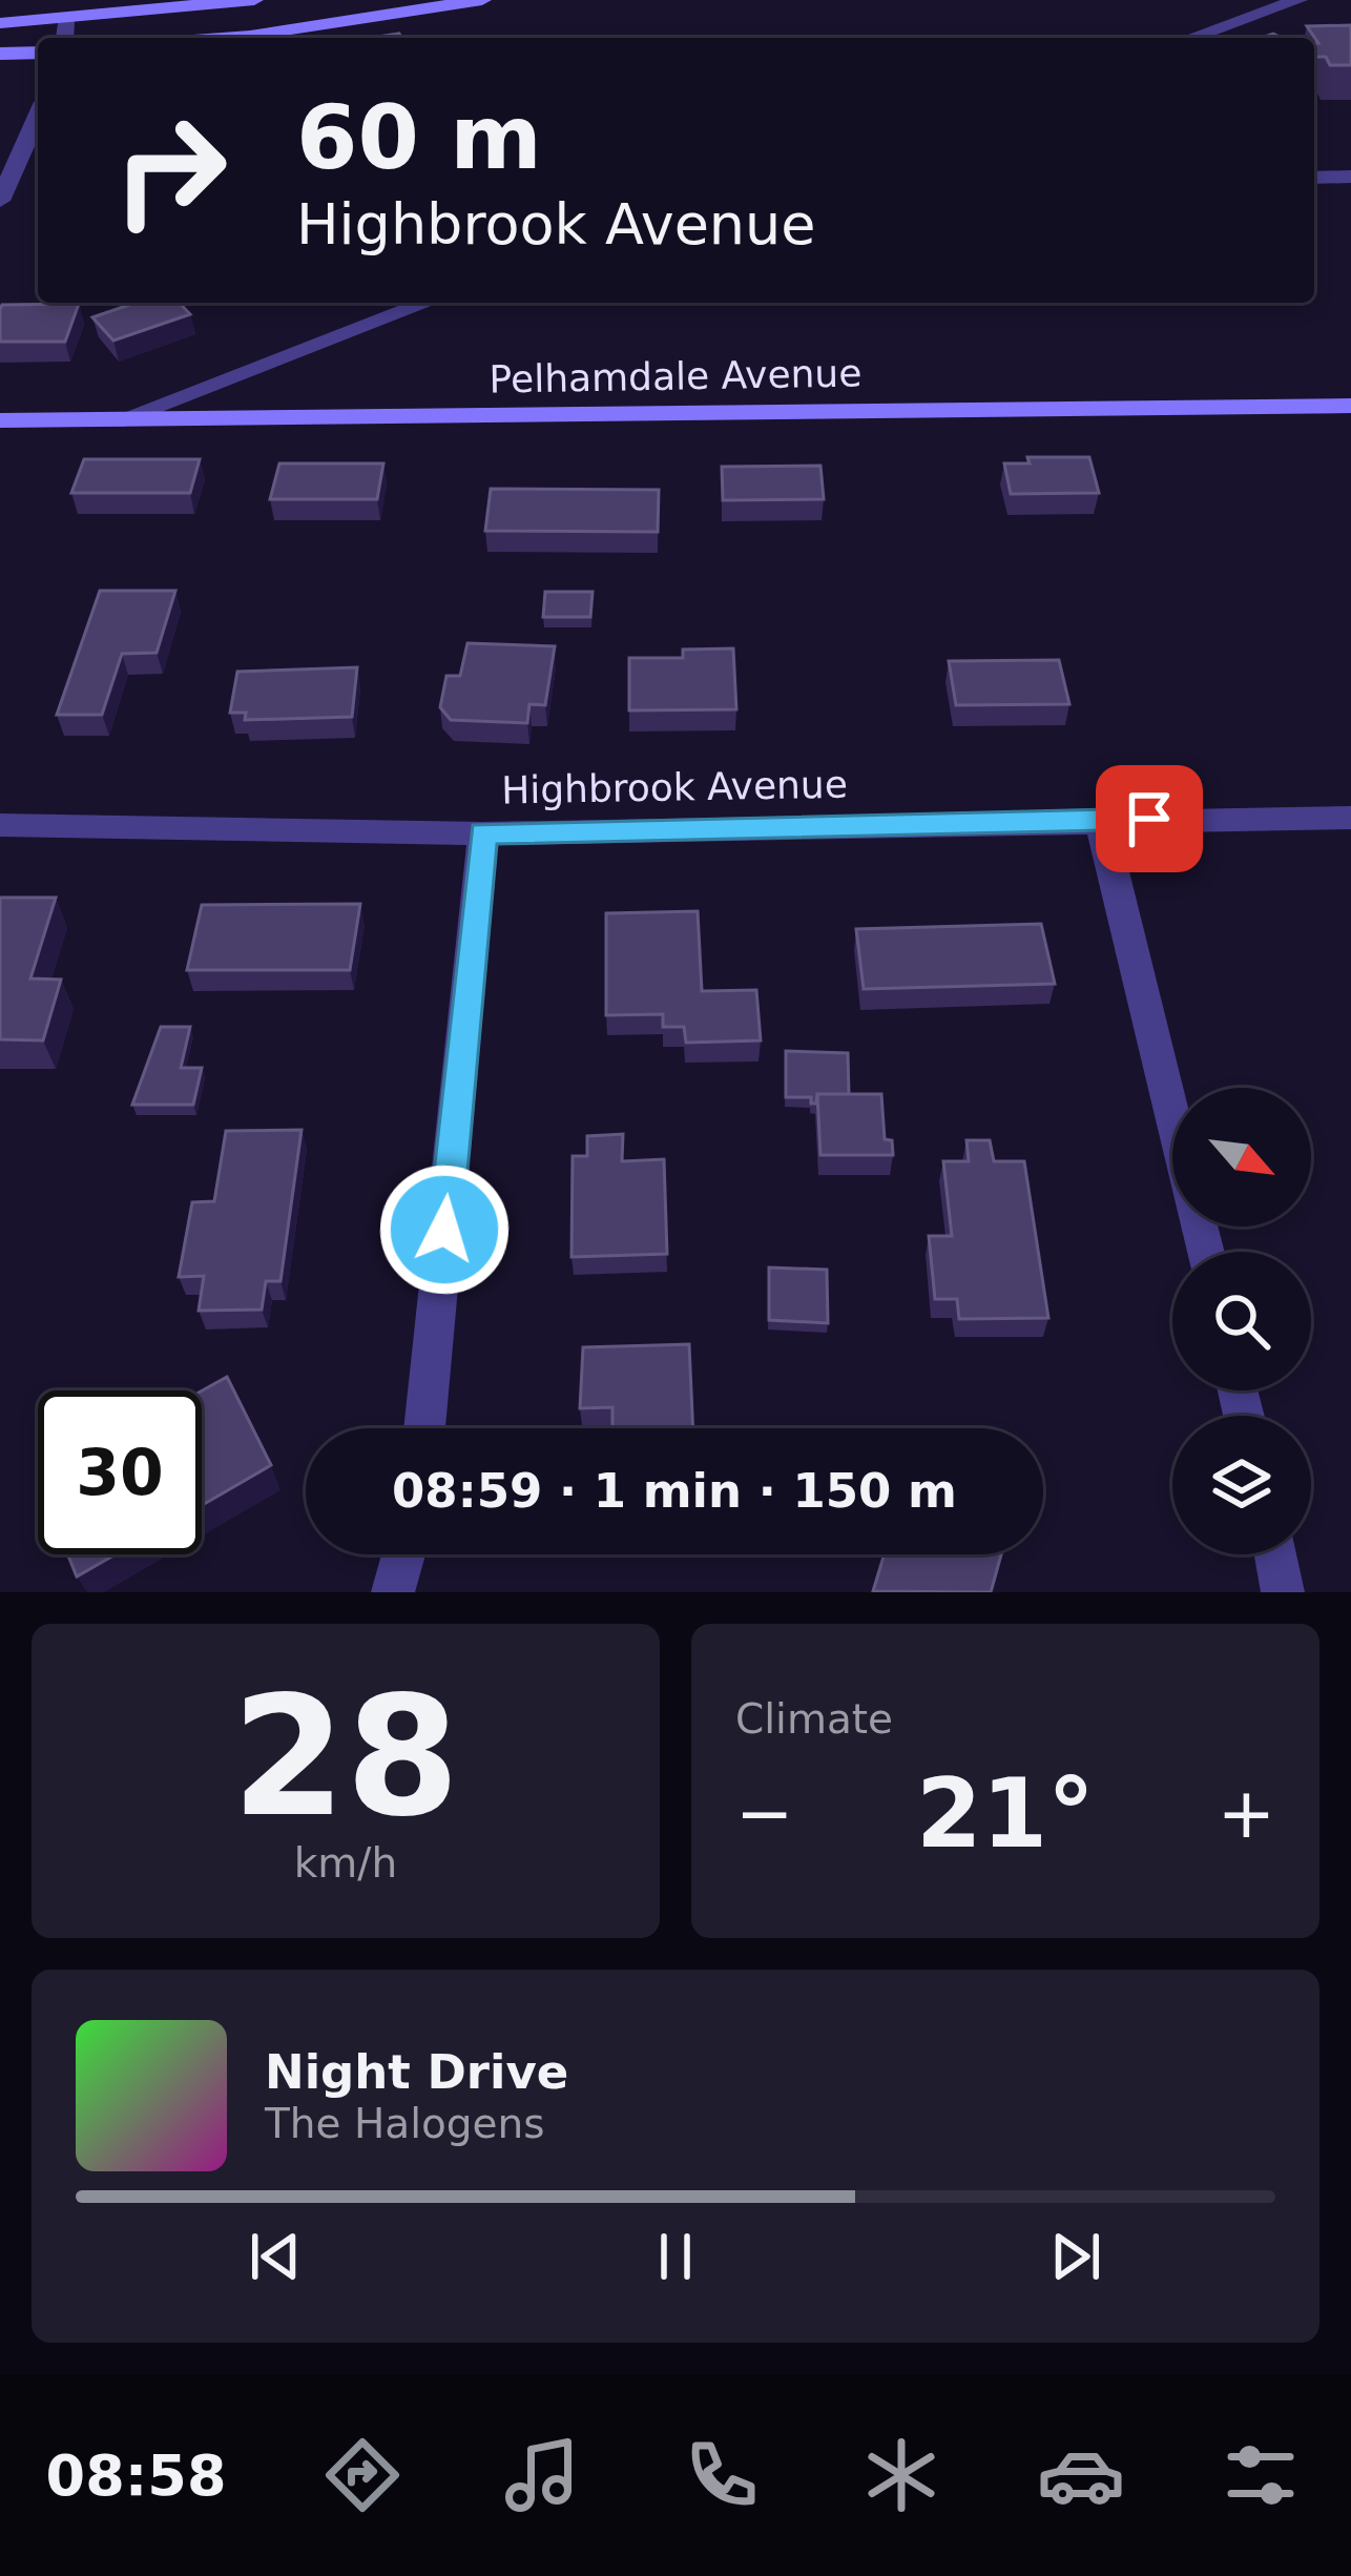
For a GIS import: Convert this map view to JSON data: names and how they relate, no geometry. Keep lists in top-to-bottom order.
{
  "streets": {
    "street": ["Pelhamdale Avenue", "Highbrook Avenue"]
  },
  "north": "bottom right",
  "page": {
    "turn": ["60 m", "Highbrook Avenue"],
    "limit": "30",
    "trip": "08:59 · 1 min · 150 m",
    "tile": [
      ["28", "km/h"],
      "Climate"
    ],
    "heat": ["−", "21°", "+"],
    "song": ["Night Drive", "The Halogens"],
    "tabs": "08:58"
  }
}
